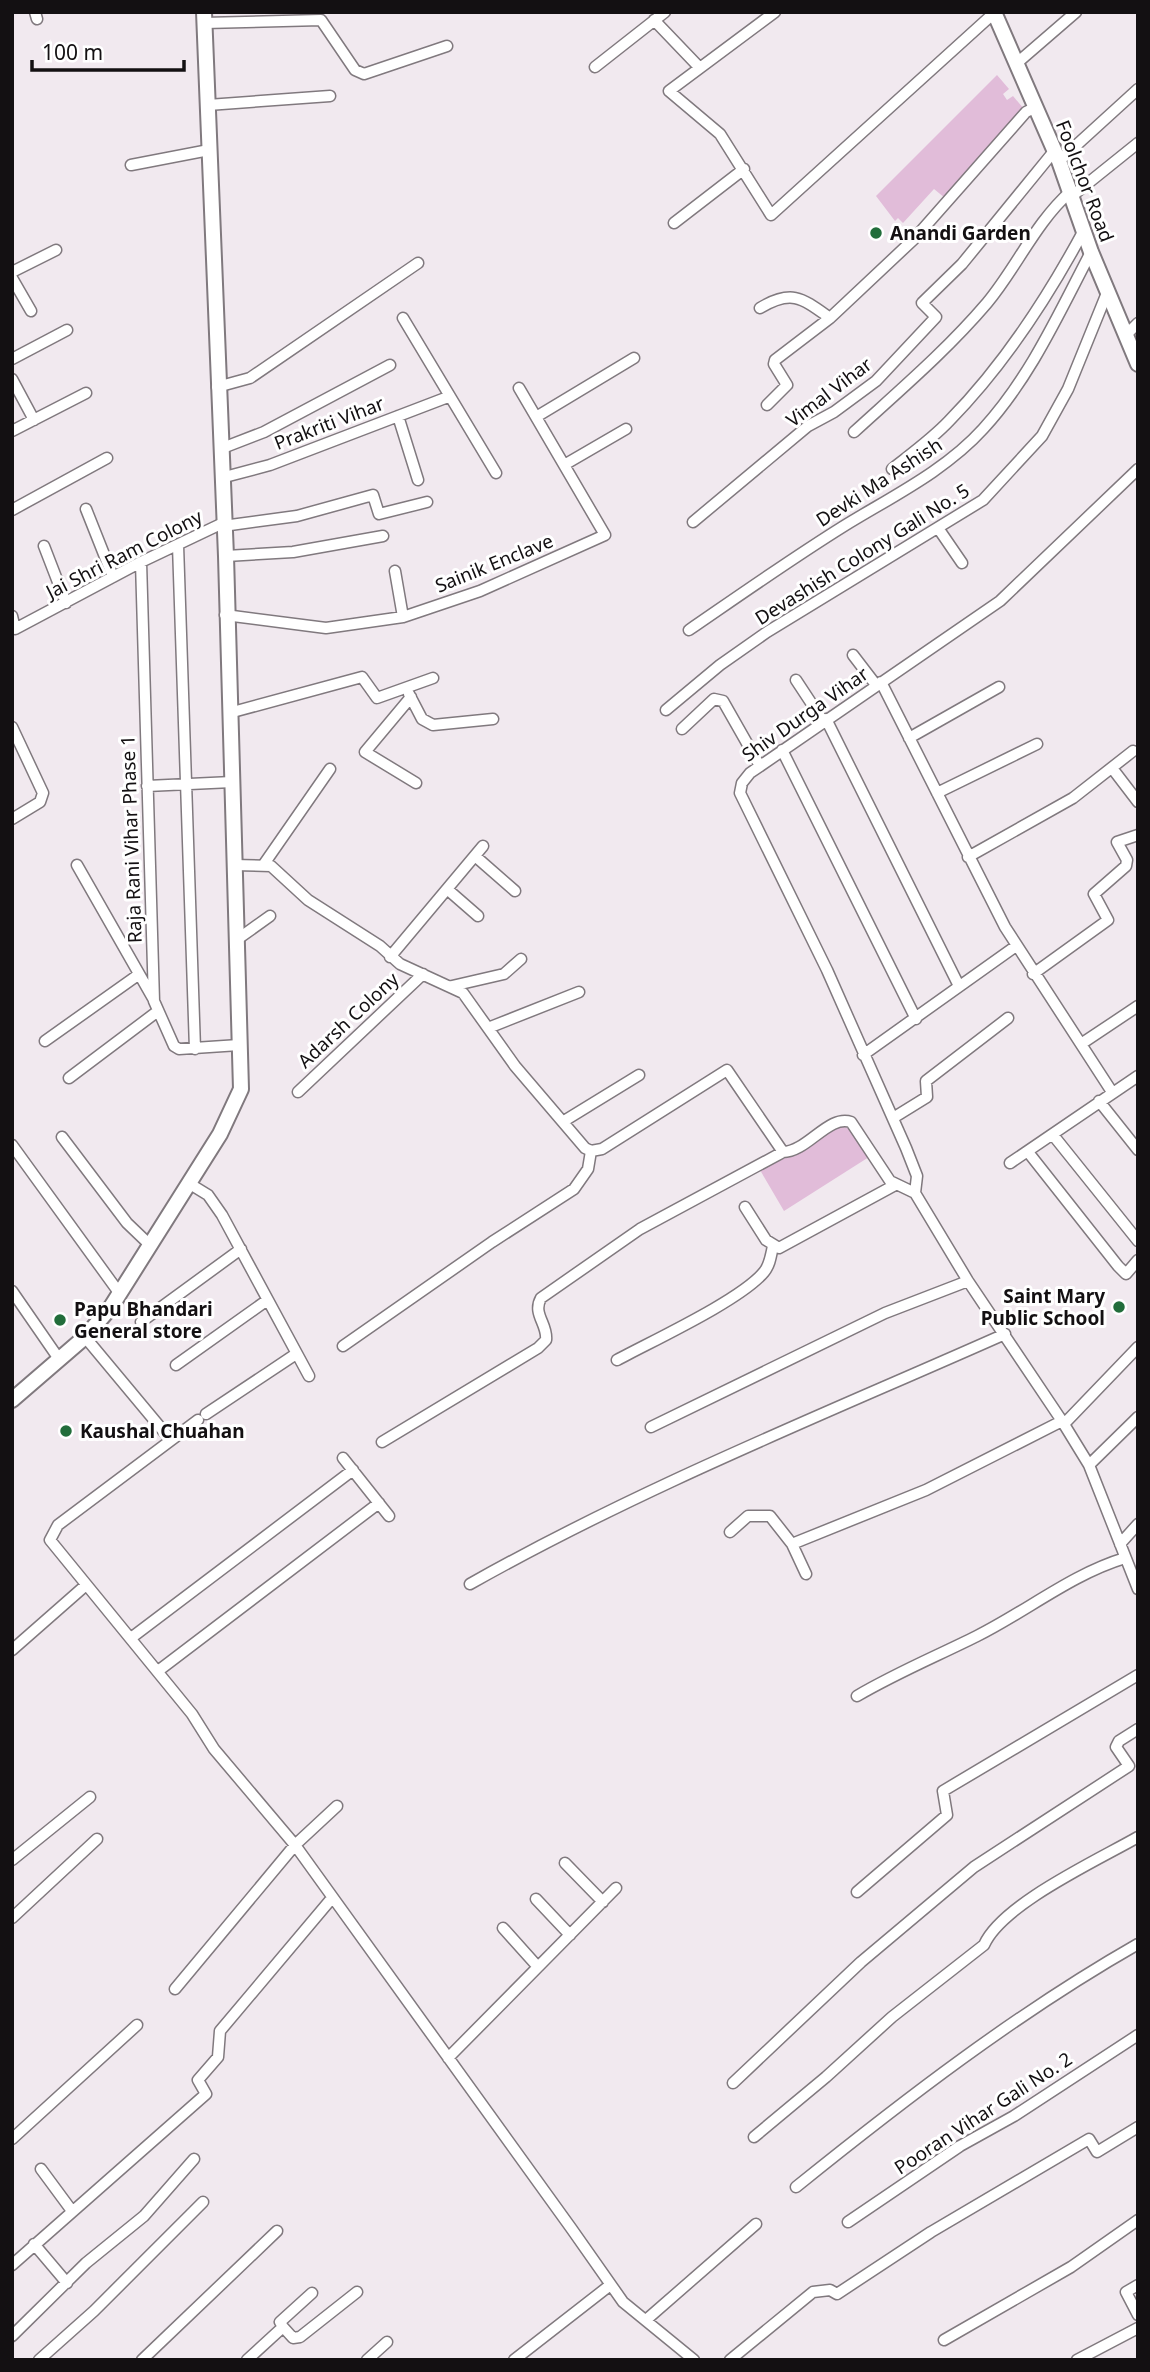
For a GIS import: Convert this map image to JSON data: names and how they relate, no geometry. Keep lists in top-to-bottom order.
{
  "streets": {
    "street": [
      "Foolchor Road",
      "Vimal Vihar",
      "Prakriti Vihar",
      "Devki Ma Ashish",
      "Jai Shri Ram Colony",
      "Devashish Colony Gali No. 5",
      "Sainik Enclave",
      "Shiv Durga Vihar",
      "Raja Rani Vihar Phase 1",
      "Adarsh Colony",
      "Pooran Vihar Gali No. 2"
    ]
  },
  "crossings": [
    ["Foolchor Road", "Vimal Vihar"],
    ["Foolchor Road", "Devki Ma Ashish"],
    ["Foolchor Road", "Devashish Colony Gali No. 5"],
    ["Jai Shri Ram Colony", "Raja Rani Vihar Phase 1"]
  ],
  "places": [
    "Anandi Garden",
    "Saint Mary Public School",
    "Papu Bhandari General store",
    "Kaushal Chuahan"
  ],
  "scale_bar": "100 m"
}
